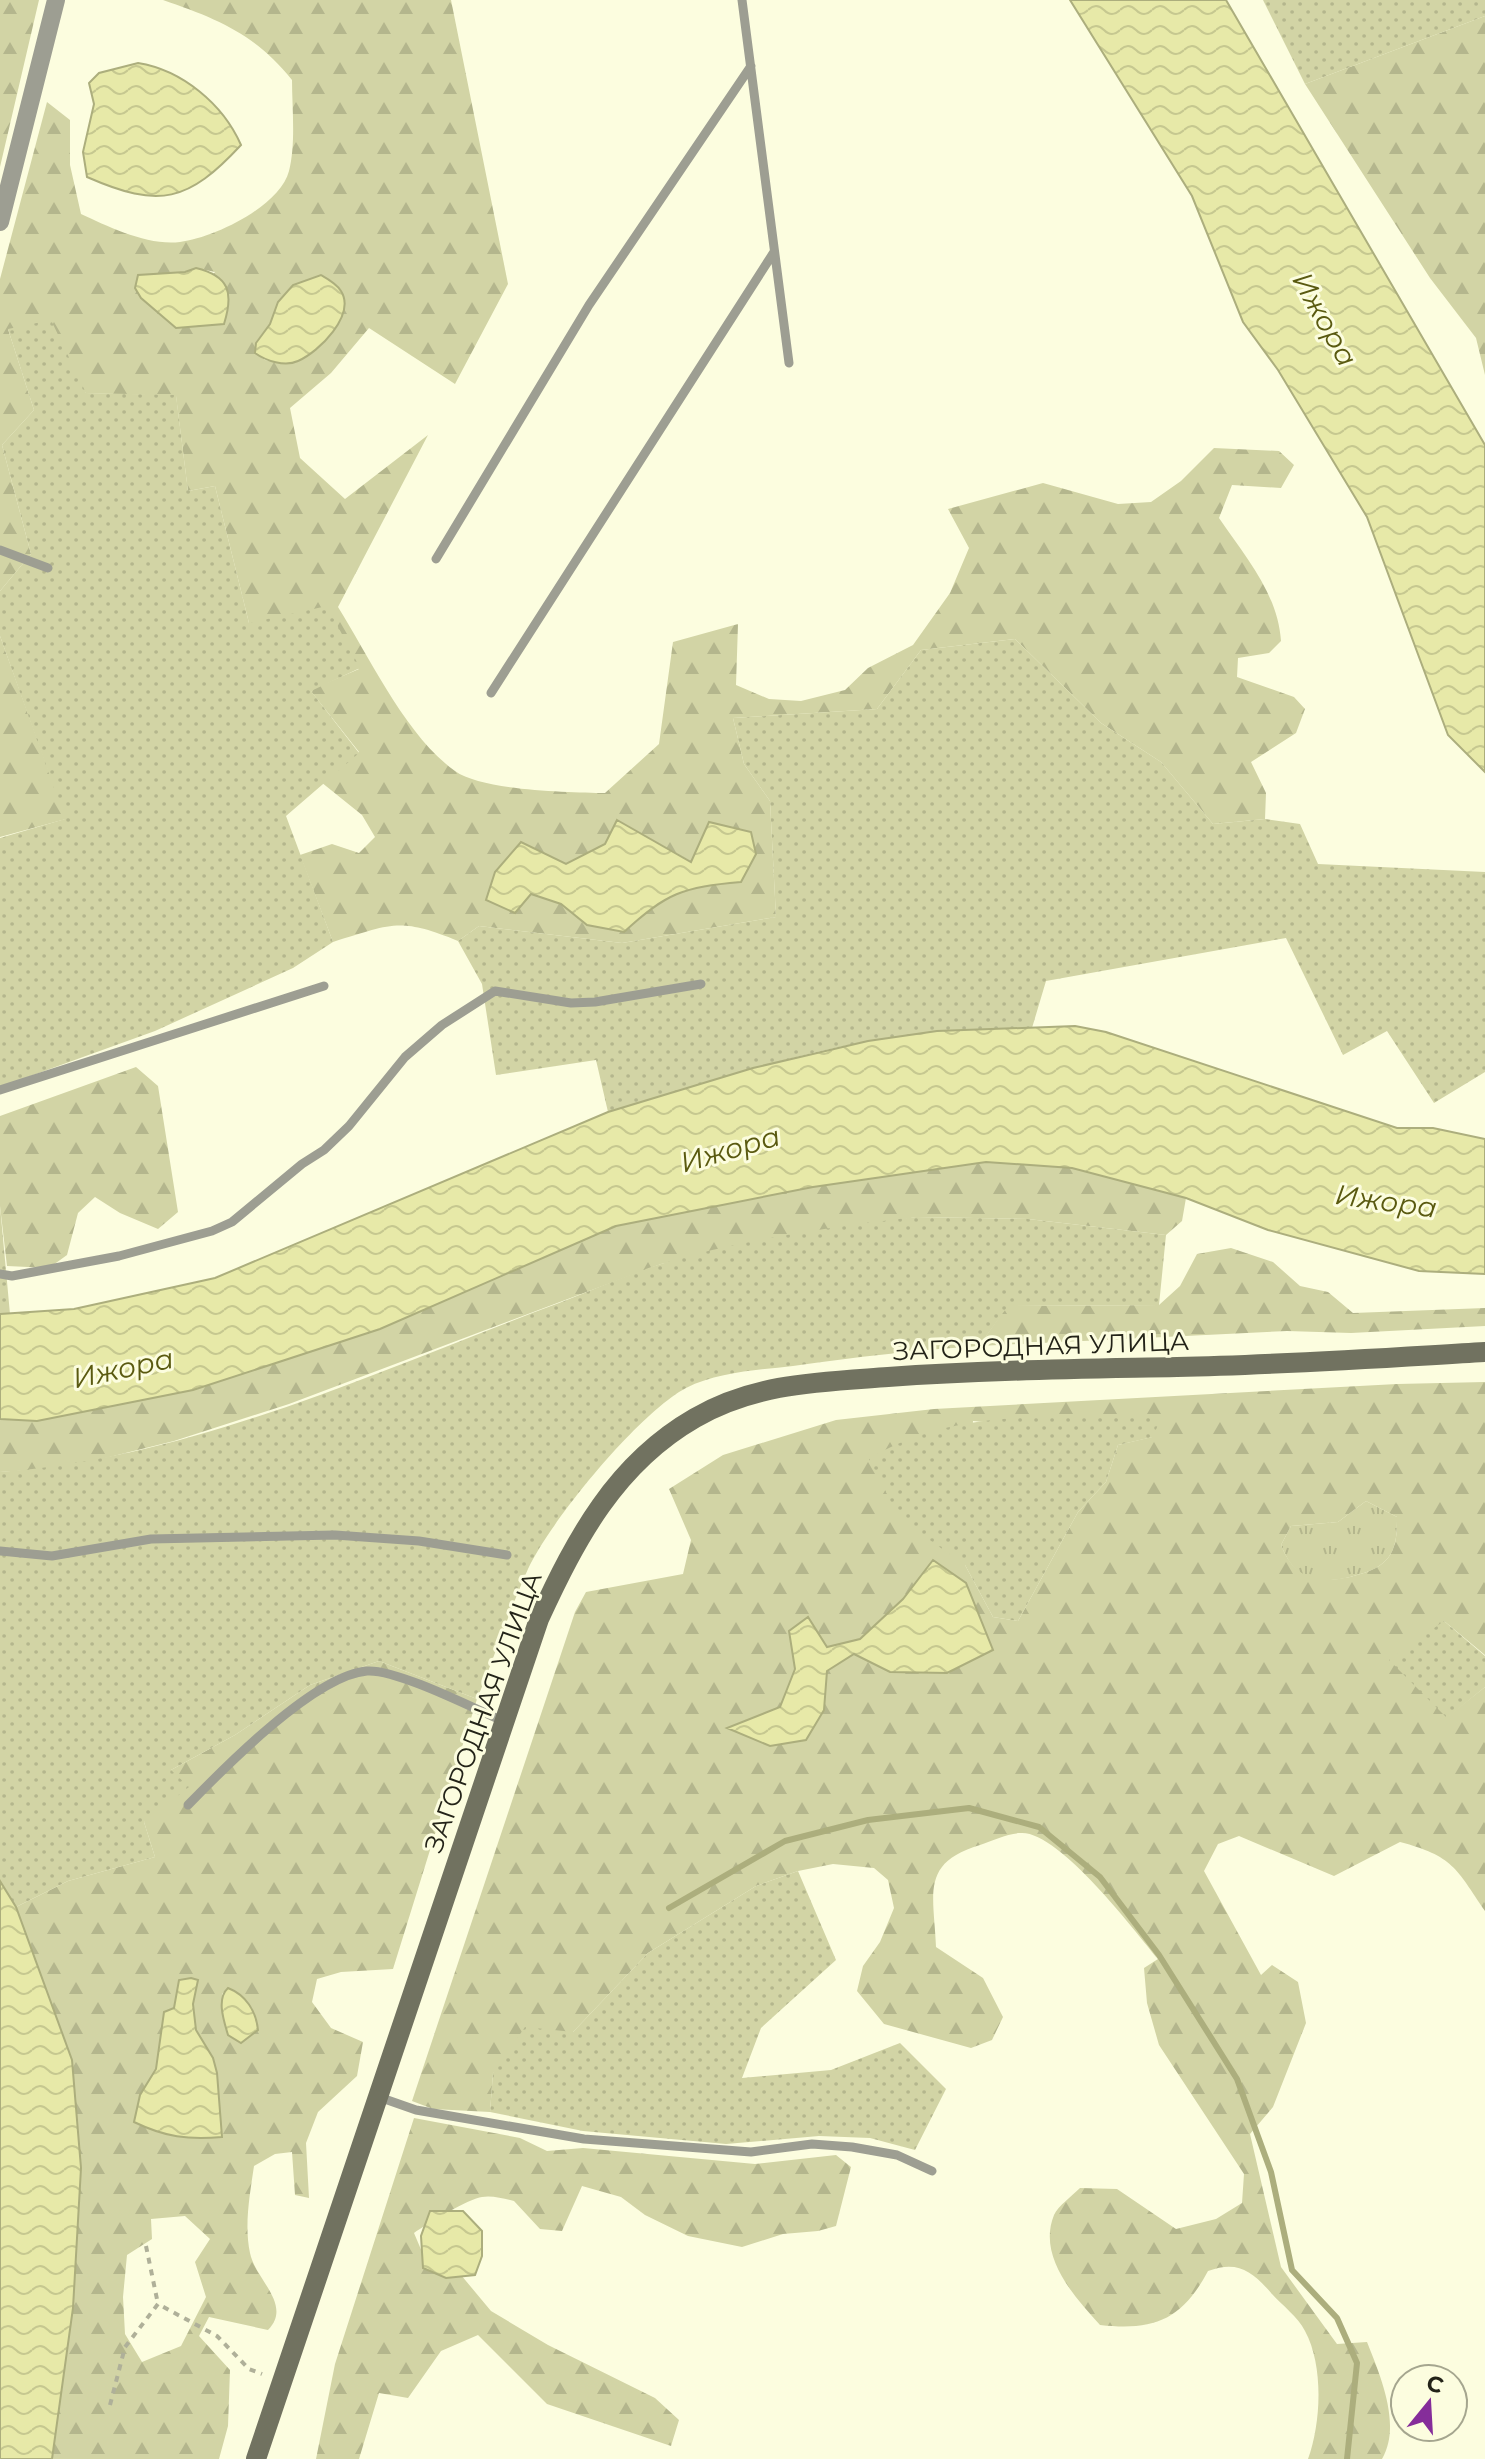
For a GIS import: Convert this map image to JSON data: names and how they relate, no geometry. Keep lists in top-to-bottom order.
{
  "streets": {
    "main road": ["ЗАГОРОДНАЯ УЛИЦА"]
  },
  "water": ["Ижора"],
  "north": "top"
}
